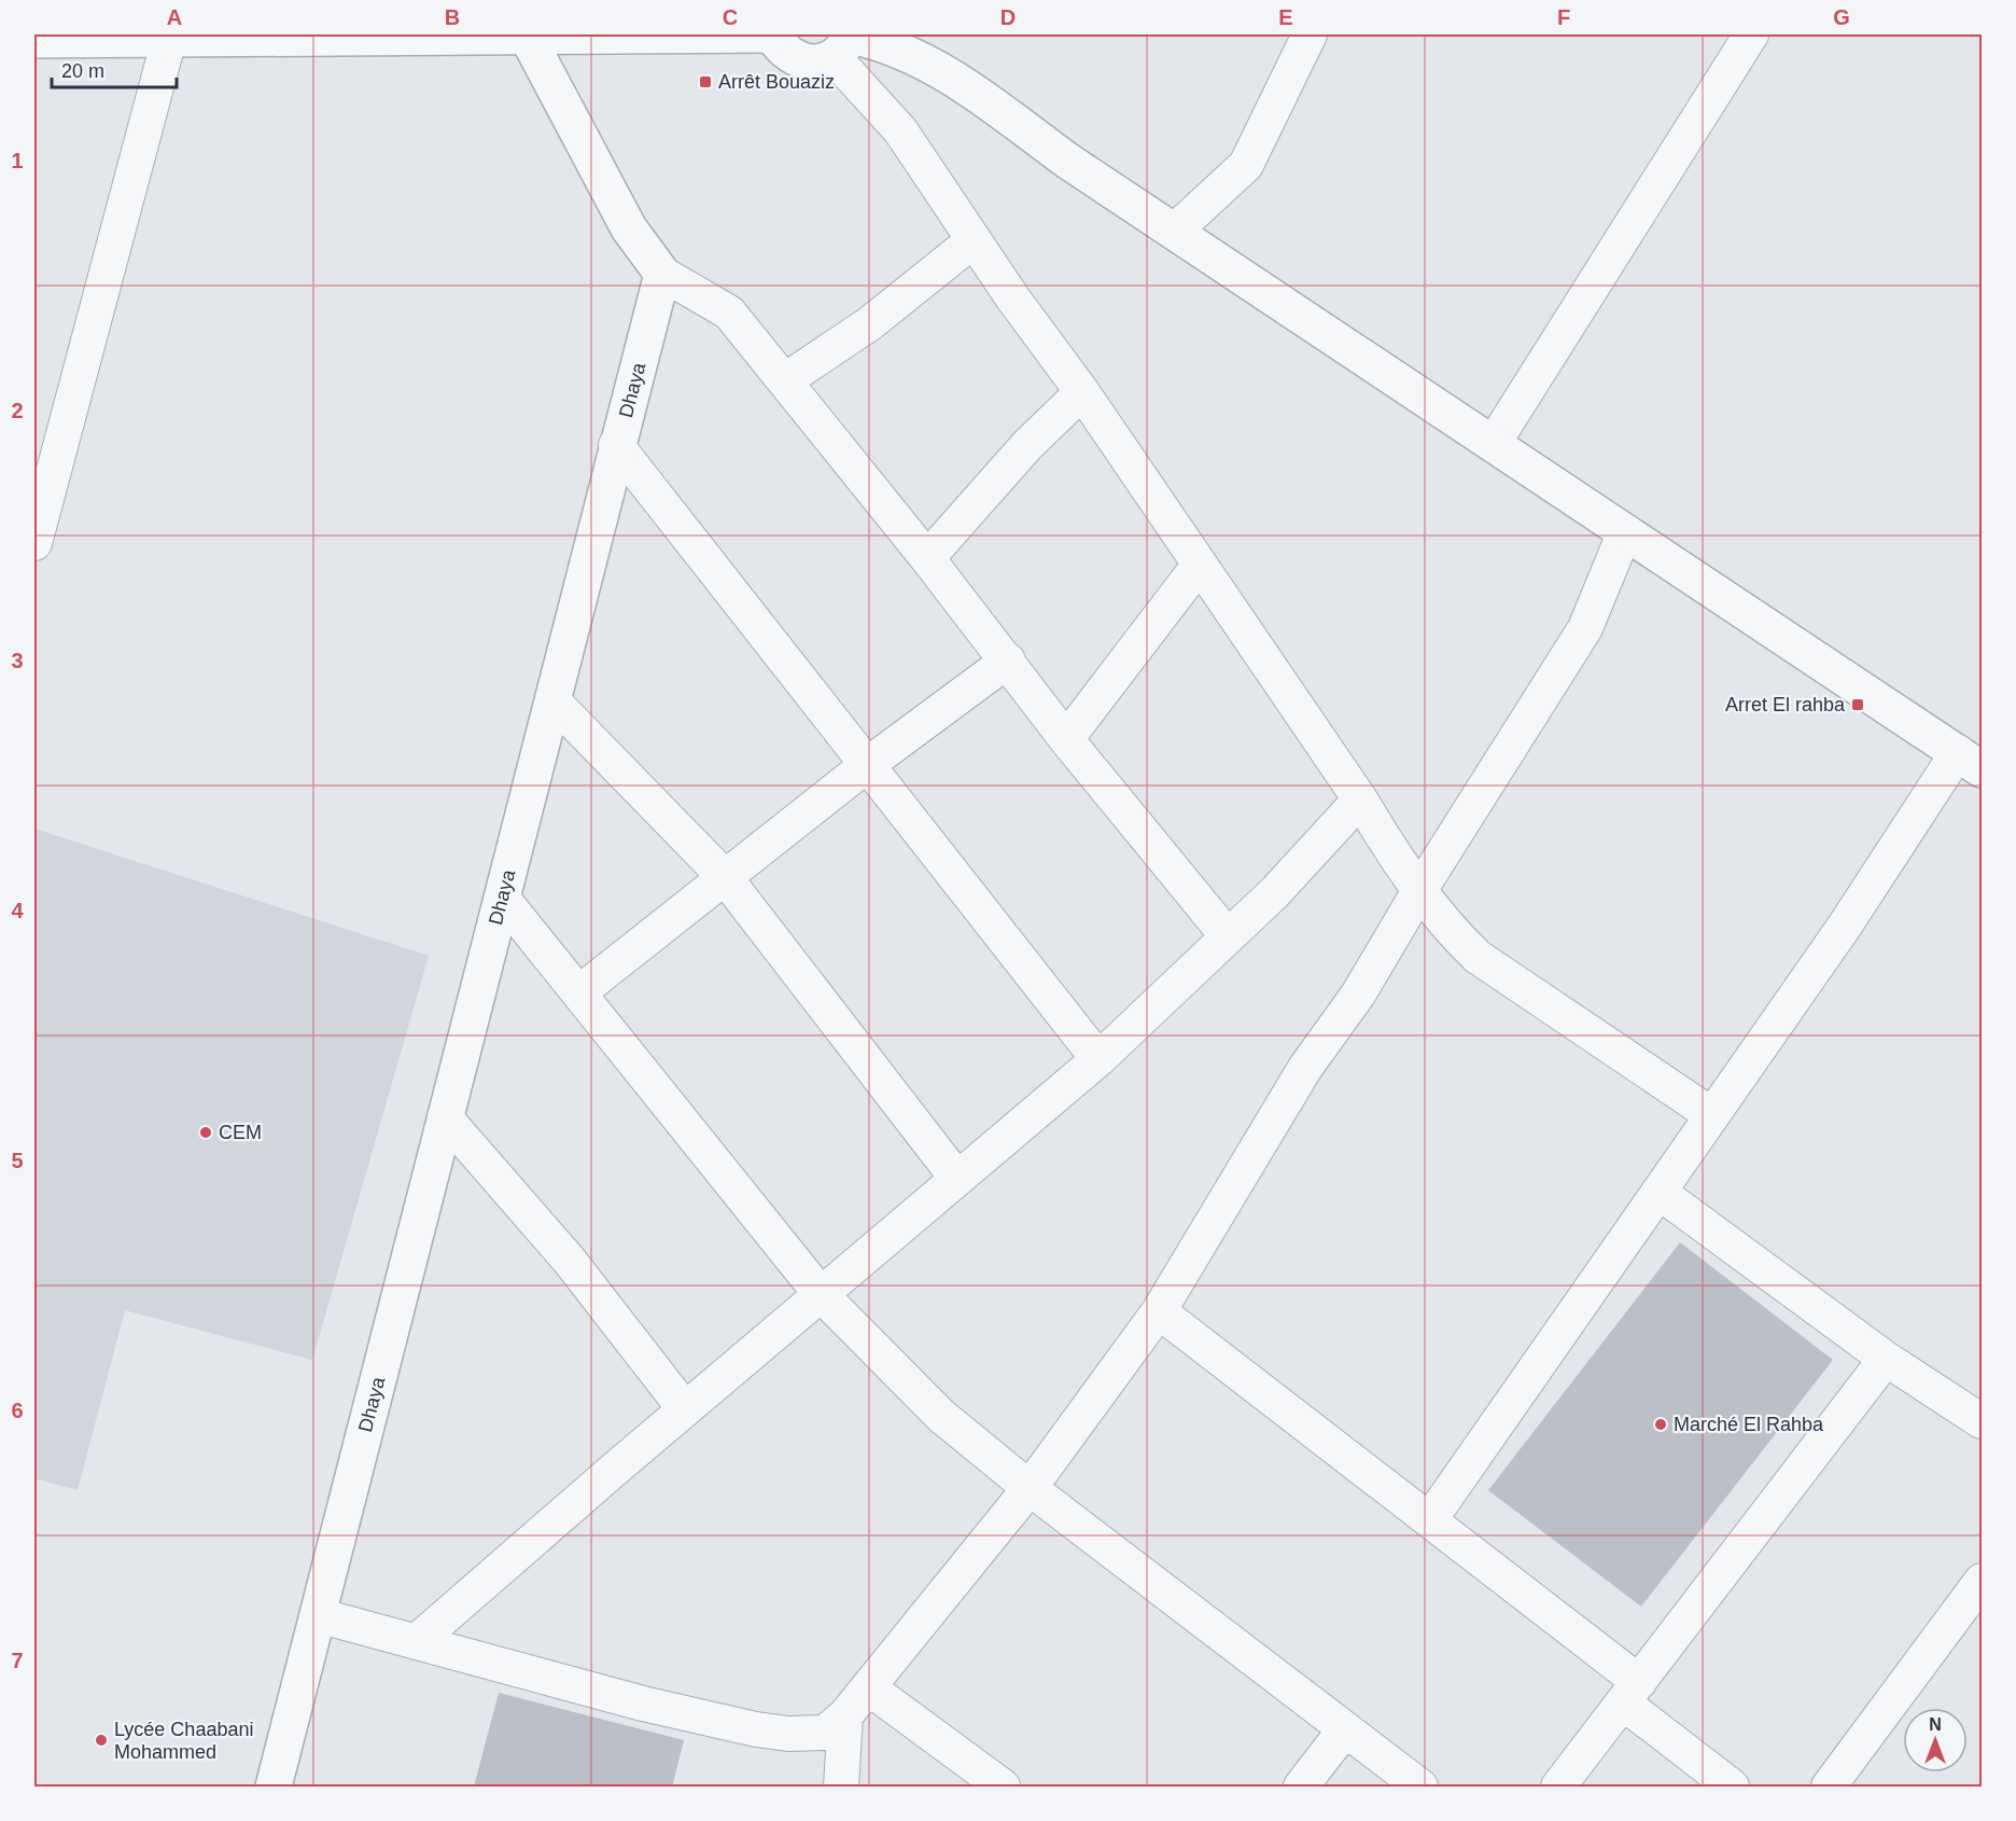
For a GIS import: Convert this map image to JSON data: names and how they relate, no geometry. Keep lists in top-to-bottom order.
{
  "streets": {
    "street": ["Dhaya"]
  },
  "places": {
    "transit": ["Arrêt Bouaziz", "Arret El rahba"],
    "other": ["CEM", "Marché El Rahba", "Lycée Chaabani Mohammed"]
  },
  "scale_bar": "20 m",
  "north": "top",
  "grid": {
    "columns": [
      "A",
      "B",
      "C",
      "D",
      "E",
      "F",
      "G"
    ],
    "rows": [
      "1",
      "2",
      "3",
      "4",
      "5",
      "6",
      "7"
    ]
  }
}
